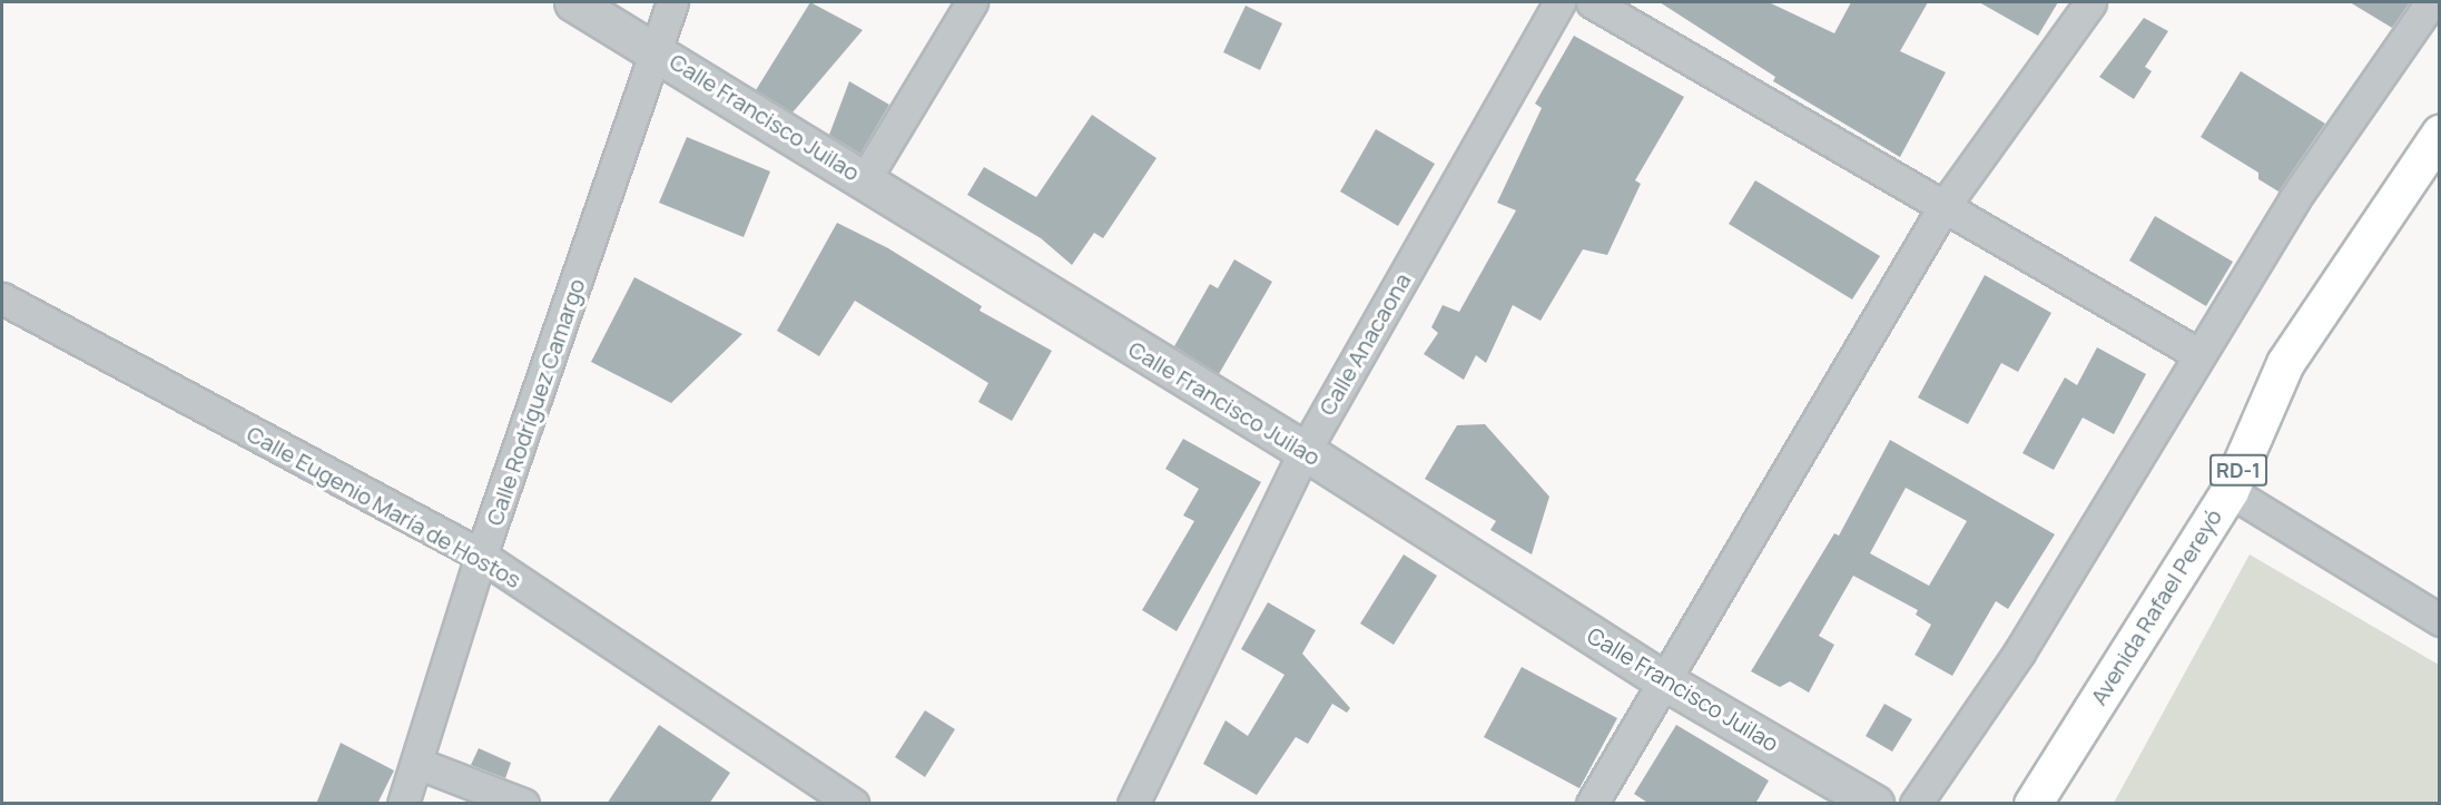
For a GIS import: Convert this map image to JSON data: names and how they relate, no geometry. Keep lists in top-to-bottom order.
{
  "streets": {
    "main road": ["RD-1", "Avenida Rafael Pereyó"],
    "street": [
      "Calle Francisco Juilao",
      "Calle Anacaona",
      "Calle Rodríguez Camargo",
      "Calle Eugenio María de Hostos"
    ]
  },
  "crossings": [
    ["Calle Francisco Juilao", "Calle Anacaona"],
    ["Calle Francisco Juilao", "Calle Rodríguez Camargo"],
    ["Calle Rodríguez Camargo", "Calle Eugenio María de Hostos"]
  ]
}
